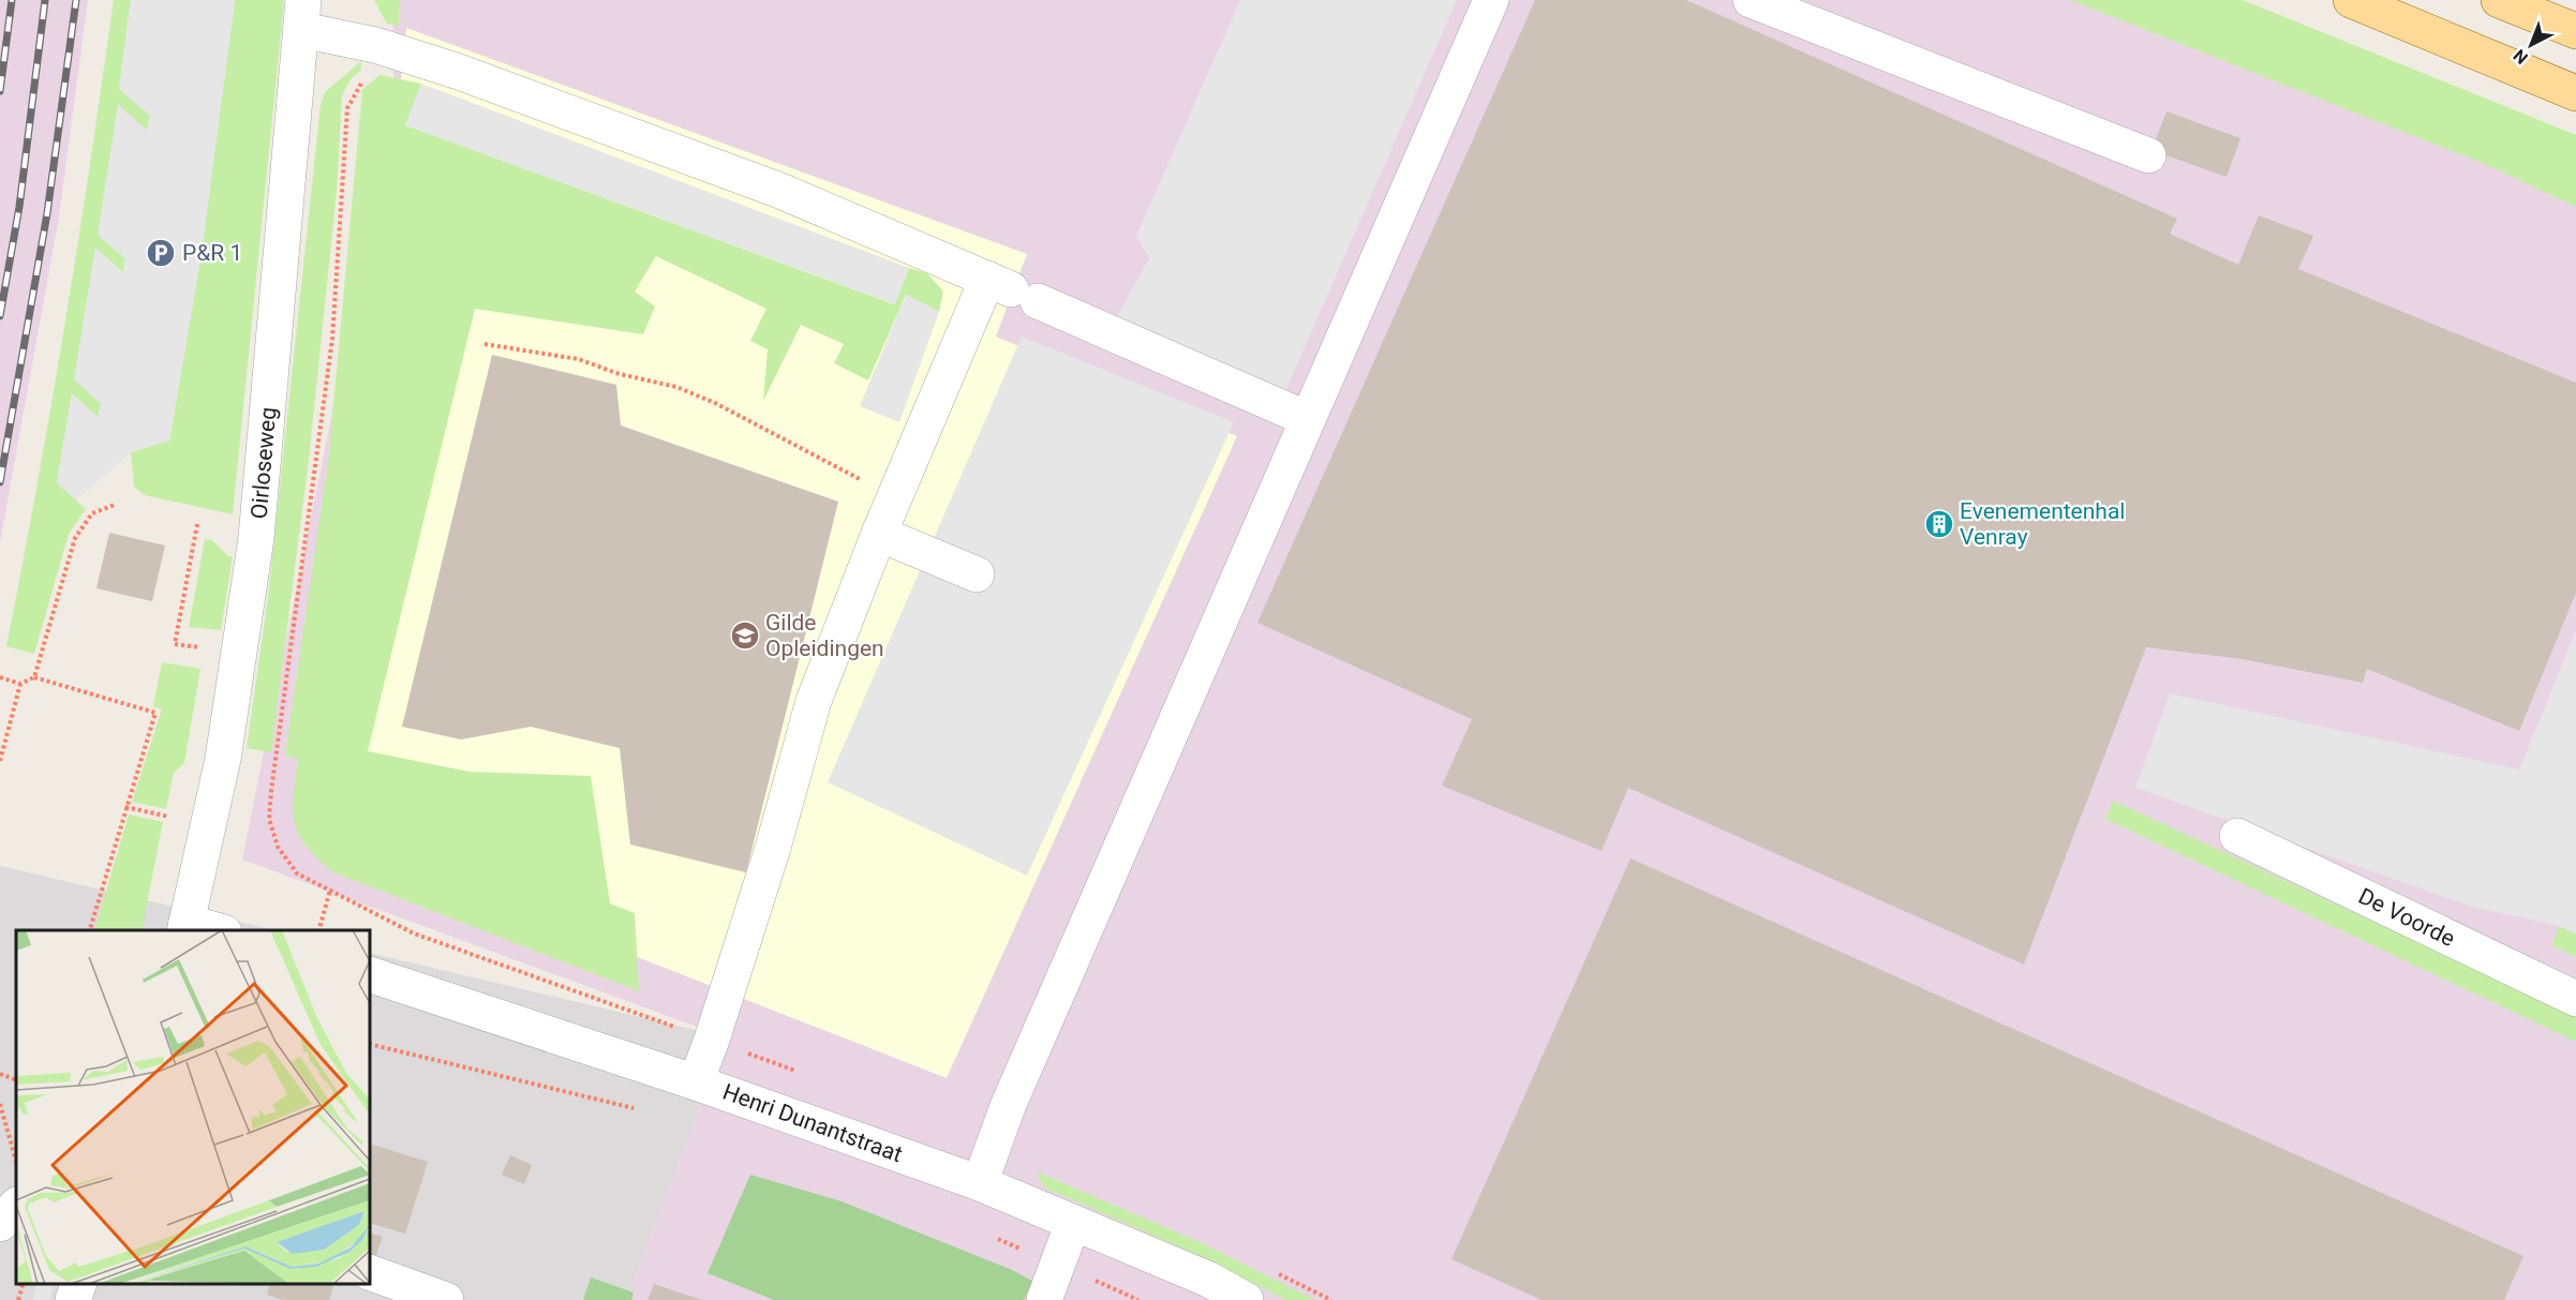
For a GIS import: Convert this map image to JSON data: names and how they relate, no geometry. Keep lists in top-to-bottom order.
{
  "streets": {
    "street": ["Oirloseweg", "De Voorde", "Henri Dunantstraat"]
  },
  "places": {
    "parking": ["P&R 1"],
    "building": ["Evenementenhal Venray"],
    "school or university": ["Gilde Opleidingen"]
  },
  "north": "bottom left"
}
